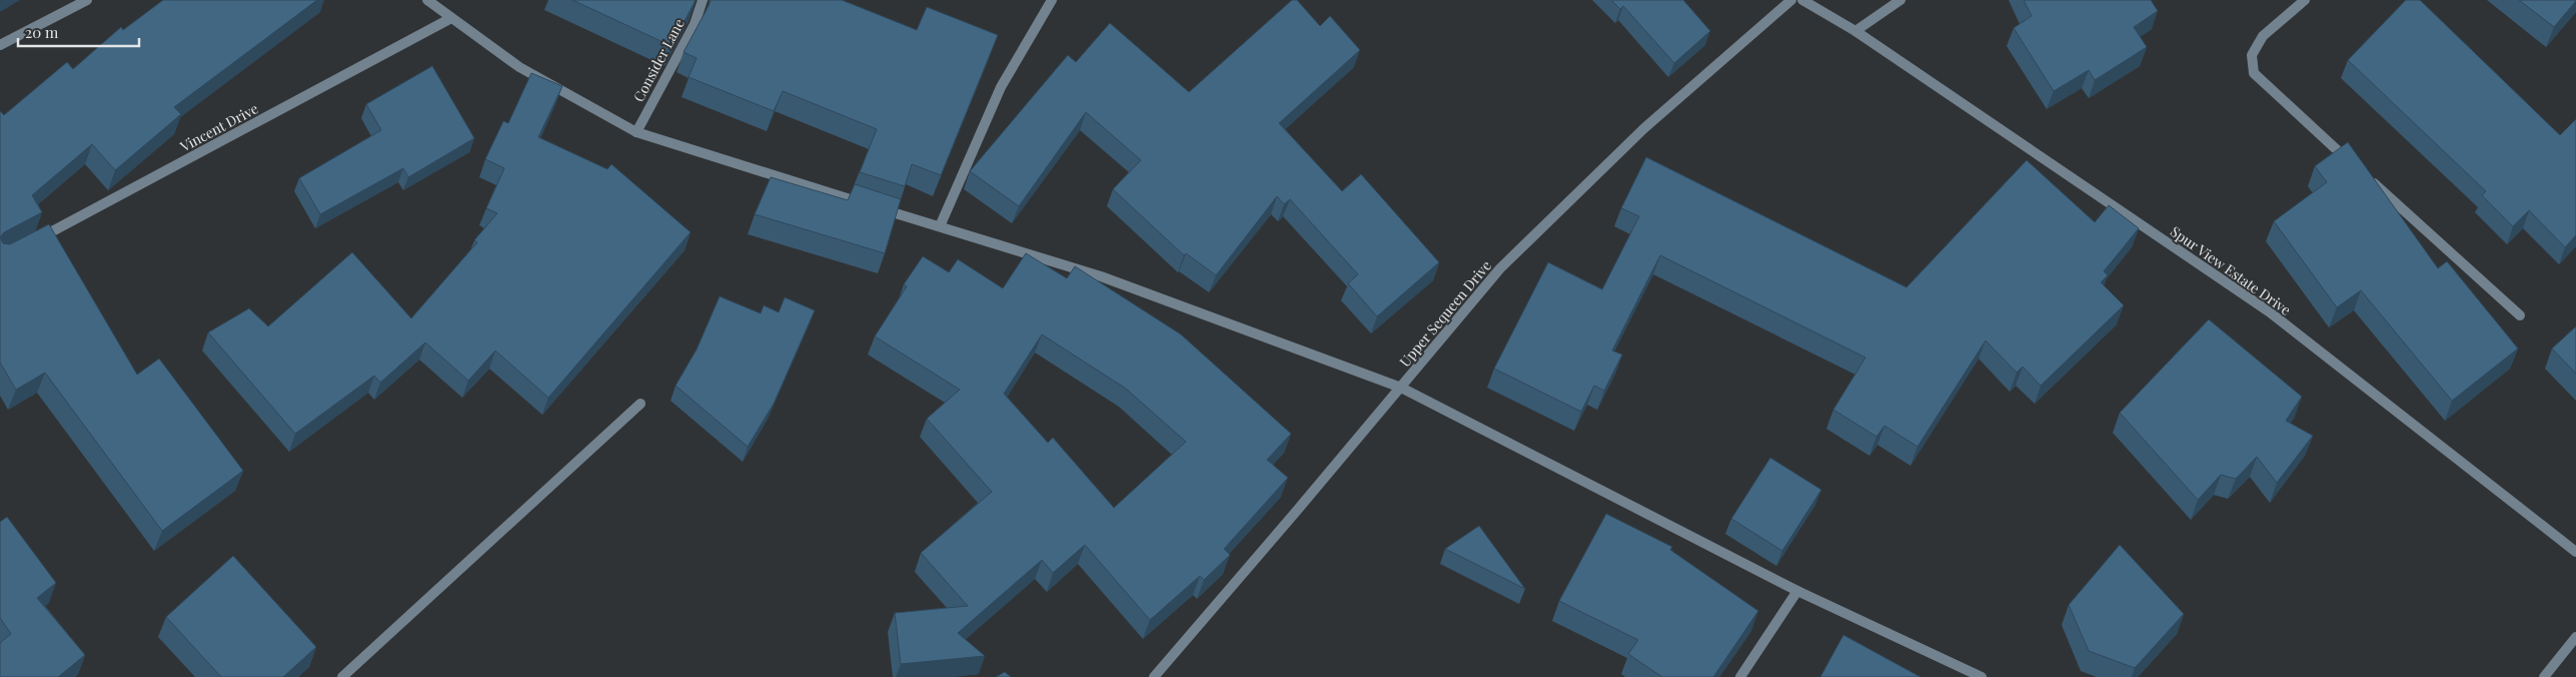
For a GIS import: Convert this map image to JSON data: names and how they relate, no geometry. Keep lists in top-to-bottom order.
{
  "streets": {
    "street": [
      "Consider Lane",
      "Vincent Drive",
      "Spur View Estate Drive",
      "Upper Sequeen Drive"
    ]
  },
  "scale_bar": "20 m"
}
